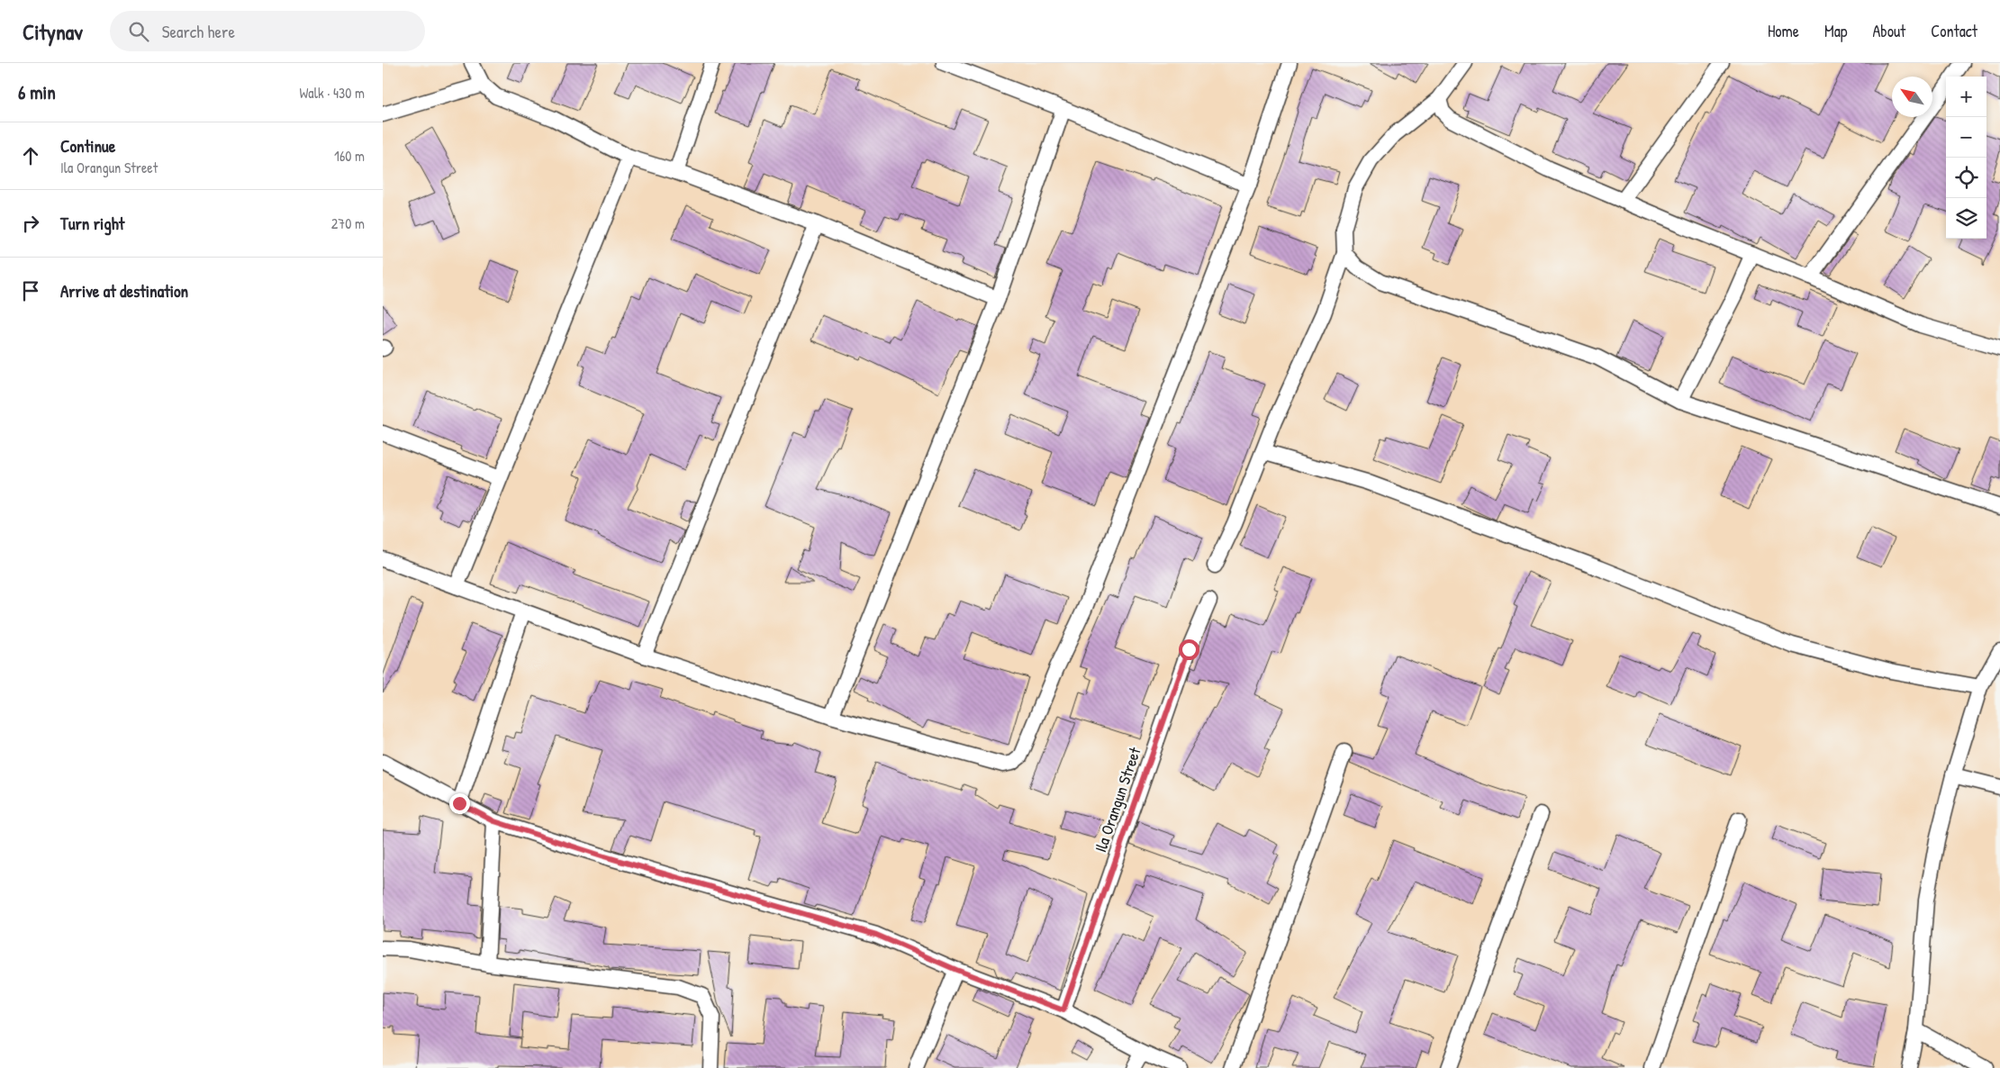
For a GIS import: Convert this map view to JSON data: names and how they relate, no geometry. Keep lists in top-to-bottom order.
{
  "streets": {
    "street": ["Ila Orangun Street"]
  },
  "north": "top left",
  "page": {
    "header": "Citynav",
    "search": "Search here",
    "nav": [
      "Home",
      "Map",
      "About",
      "Contact"
    ],
    "heading": ["6 min", "Walk · 430 m"],
    "map_buttons": ["+", "−"],
    "list": [
      ["Continue", "Ila Orangun Street", "160 m"],
      ["Turn right", "270 m"],
      "Arrive at destination"
    ]
  }
}
